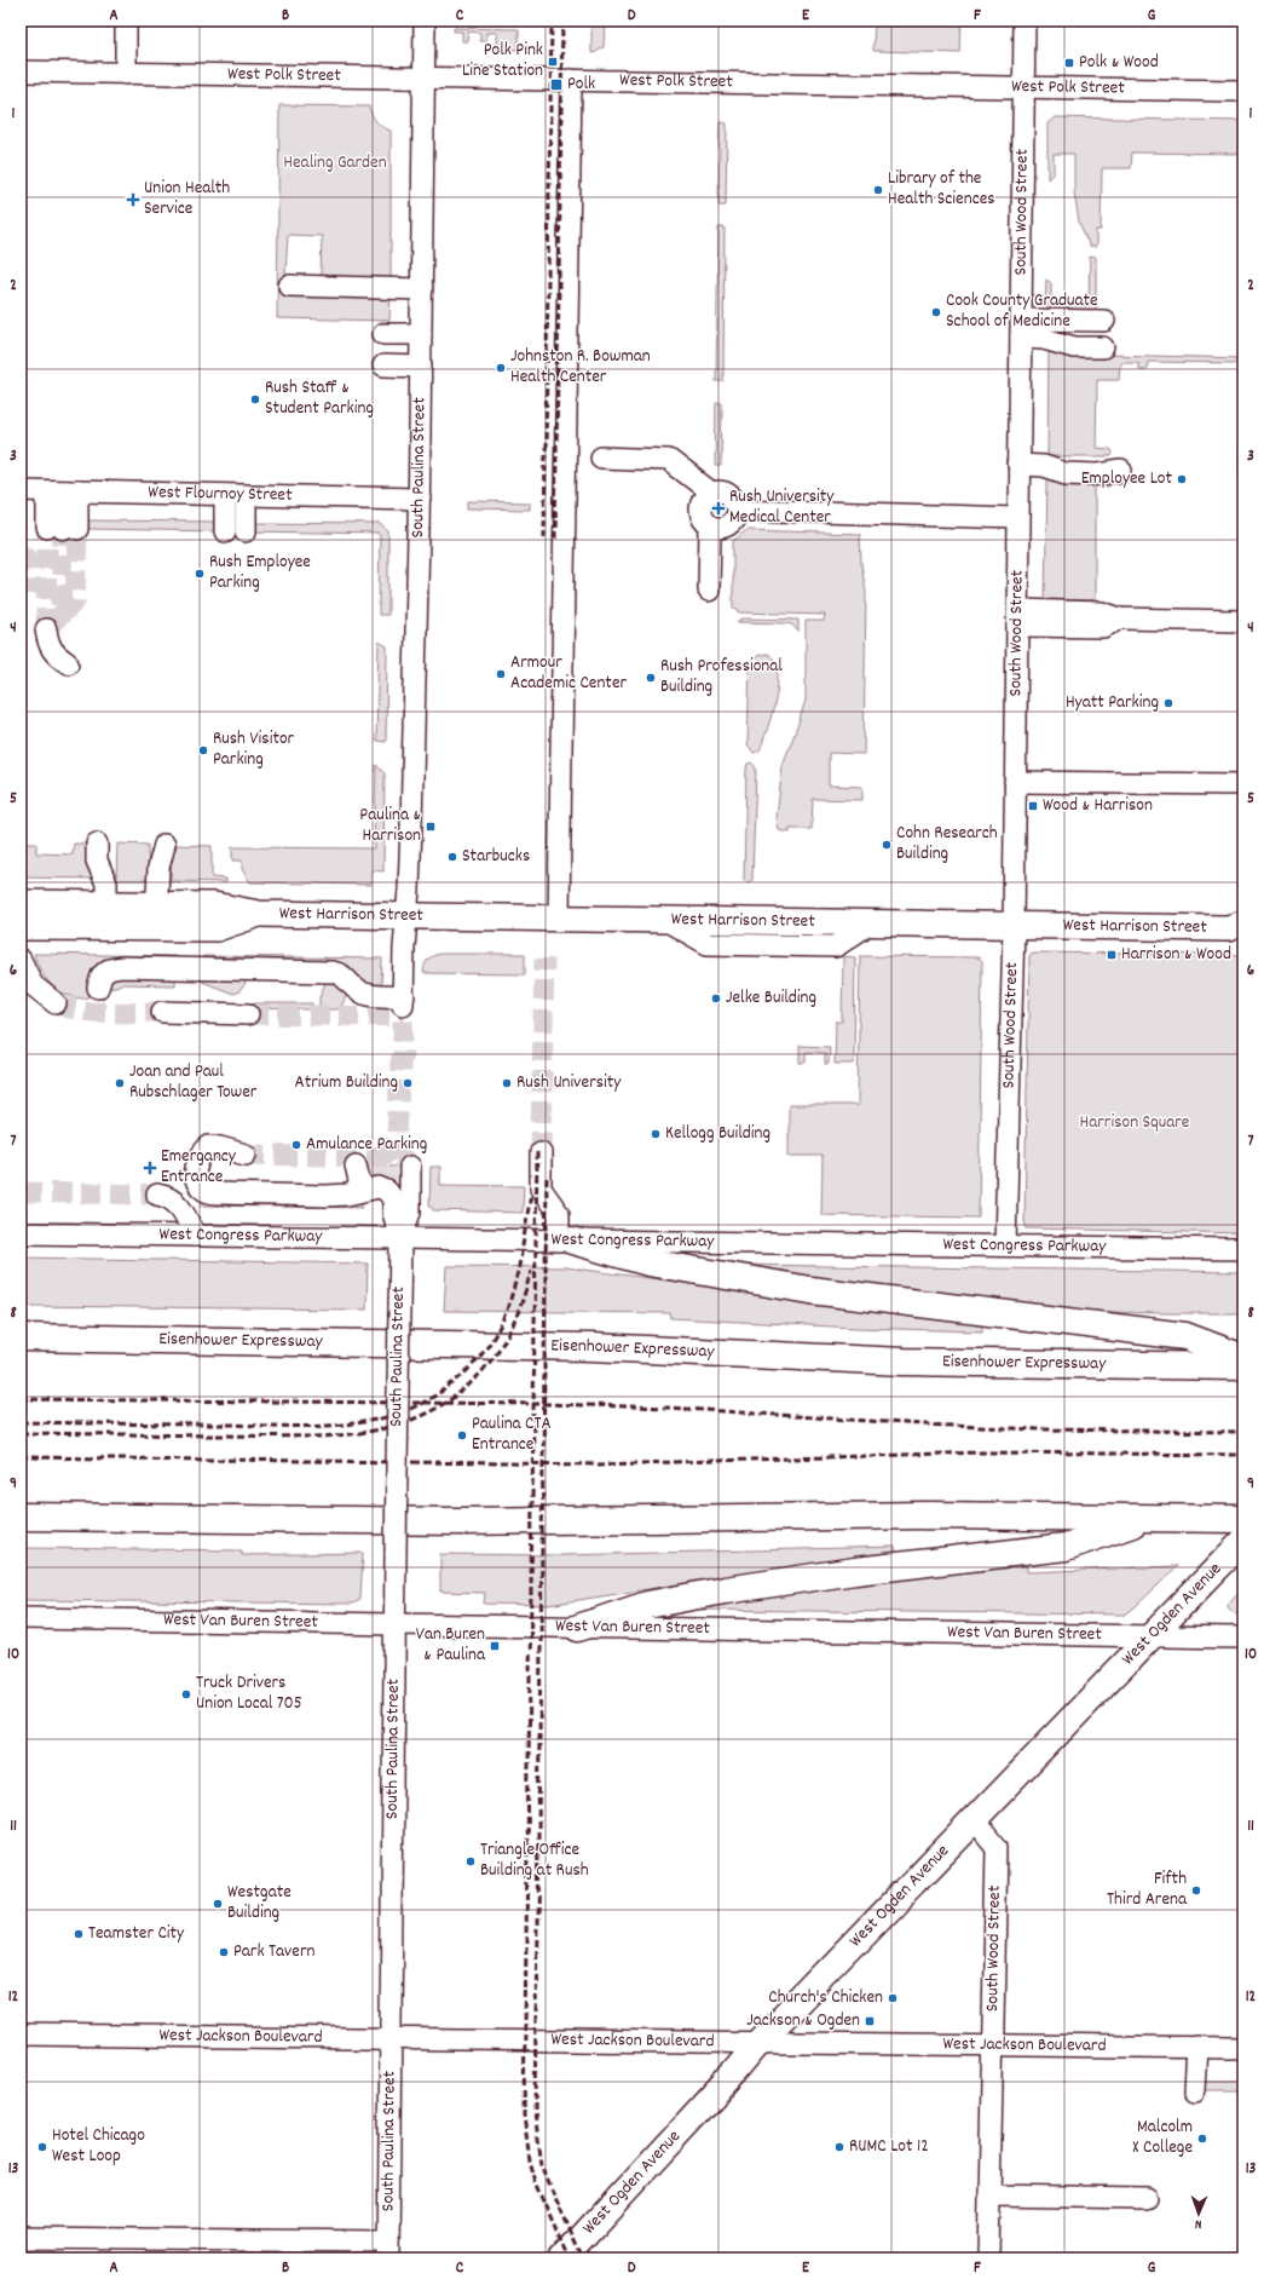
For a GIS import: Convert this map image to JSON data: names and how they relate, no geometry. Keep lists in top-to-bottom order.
{
  "streets": {
    "highway": ["Eisenhower Expressway"],
    "main road": ["West Harrison Street", "West Ogden Avenue"],
    "street": [
      "West Polk Street",
      "South Wood Street",
      "South Paulina Street",
      "West Flournoy Street",
      "West Congress Parkway",
      "West Van Buren Street",
      "West Jackson Boulevard"
    ]
  },
  "crossings": [
    ["West Polk Street", "South Wood Street"],
    ["West Polk Street", "South Paulina Street"],
    ["South Wood Street", "West Harrison Street"],
    ["South Wood Street", "West Congress Parkway"],
    ["South Wood Street", "West Ogden Avenue"],
    ["South Wood Street", "West Jackson Boulevard"],
    ["South Paulina Street", "West Flournoy Street"],
    ["South Paulina Street", "West Harrison Street"],
    ["South Paulina Street", "West Congress Parkway"],
    ["South Paulina Street", "West Van Buren Street"],
    ["South Paulina Street", "West Jackson Boulevard"],
    ["West Ogden Avenue", "West Van Buren Street"],
    ["West Ogden Avenue", "West Jackson Boulevard"]
  ],
  "parks": ["Healing Garden", "Harrison Square"],
  "places": {
    "transit": [
      "Polk Pink Line Station",
      "Polk & Wood",
      "Polk",
      "Wood & Harrison",
      "Paulina & Harrison",
      "Harrison & Wood",
      "Van Buren & Paulina",
      "Jackson & Ogden"
    ],
    "other": [
      "Library of the Health Sciences",
      "Cook County Graduate School of Medicine",
      "Johnston R. Bowman Health Center",
      "Rush Staff & Student Parking",
      "Employee Lot",
      "Rush Employee Parking",
      "Armour Academic Center",
      "Rush Professional Building",
      "Hyatt Parking",
      "Rush Visitor Parking",
      "Cohn Research Building",
      "Starbucks",
      "Jelke Building",
      "Joan and Paul Rubschlager Tower",
      "Atrium Building",
      "Rush University",
      "Kellogg Building",
      "Amulance Parking",
      "Paulina CTA Entrance",
      "Truck Drivers Union Local 705",
      "Triangle Office Building at Rush",
      "Fifth Third Arena",
      "Westgate Building",
      "Teamster City",
      "Park Tavern",
      "Church's Chicken",
      "Malcolm X College",
      "Hotel Chicago West Loop",
      "RUMC Lot 12"
    ],
    "health": ["Union Health Service", "Rush University Medical Center", "Emergancy Entrance"]
  },
  "north": "bottom",
  "grid": {
    "columns": [
      "A",
      "B",
      "C",
      "D",
      "E",
      "F",
      "G"
    ],
    "rows": [
      "1",
      "2",
      "3",
      "4",
      "5",
      "6",
      "7",
      "8",
      "9",
      "10",
      "11",
      "12",
      "13"
    ]
  }
}
